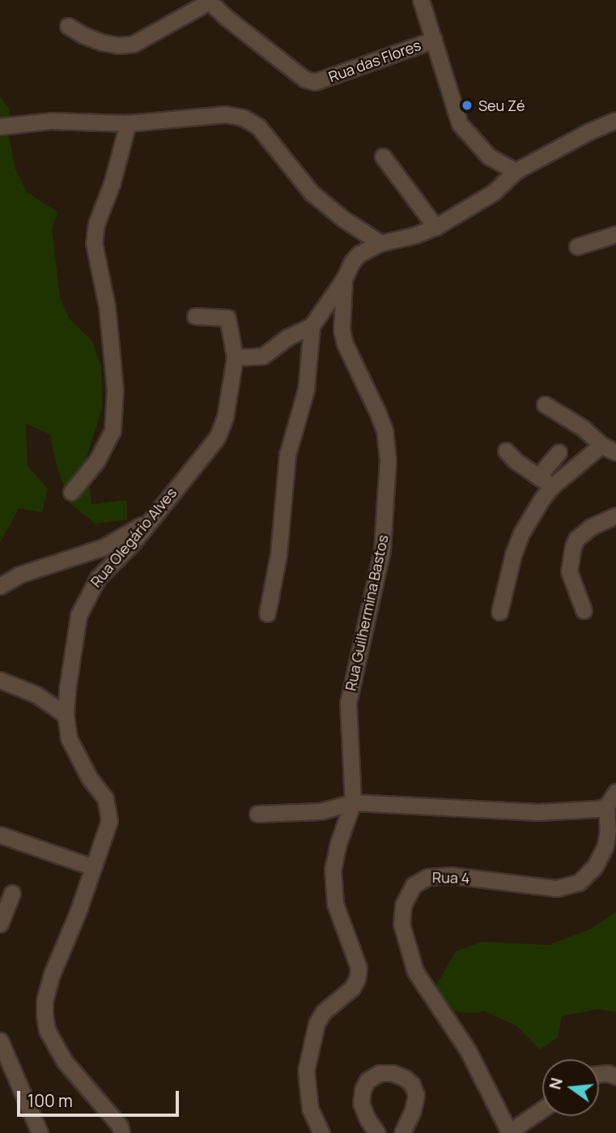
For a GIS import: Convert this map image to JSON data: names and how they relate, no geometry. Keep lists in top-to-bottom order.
{
  "streets": {
    "street": [
      "Rua das Flores",
      "Rua Olegário Alves",
      "Rua Guilhermina Bastos",
      "Rua 4"
    ]
  },
  "places": ["Seu Zé"],
  "scale_bar": "100 m",
  "north": "left"
}
